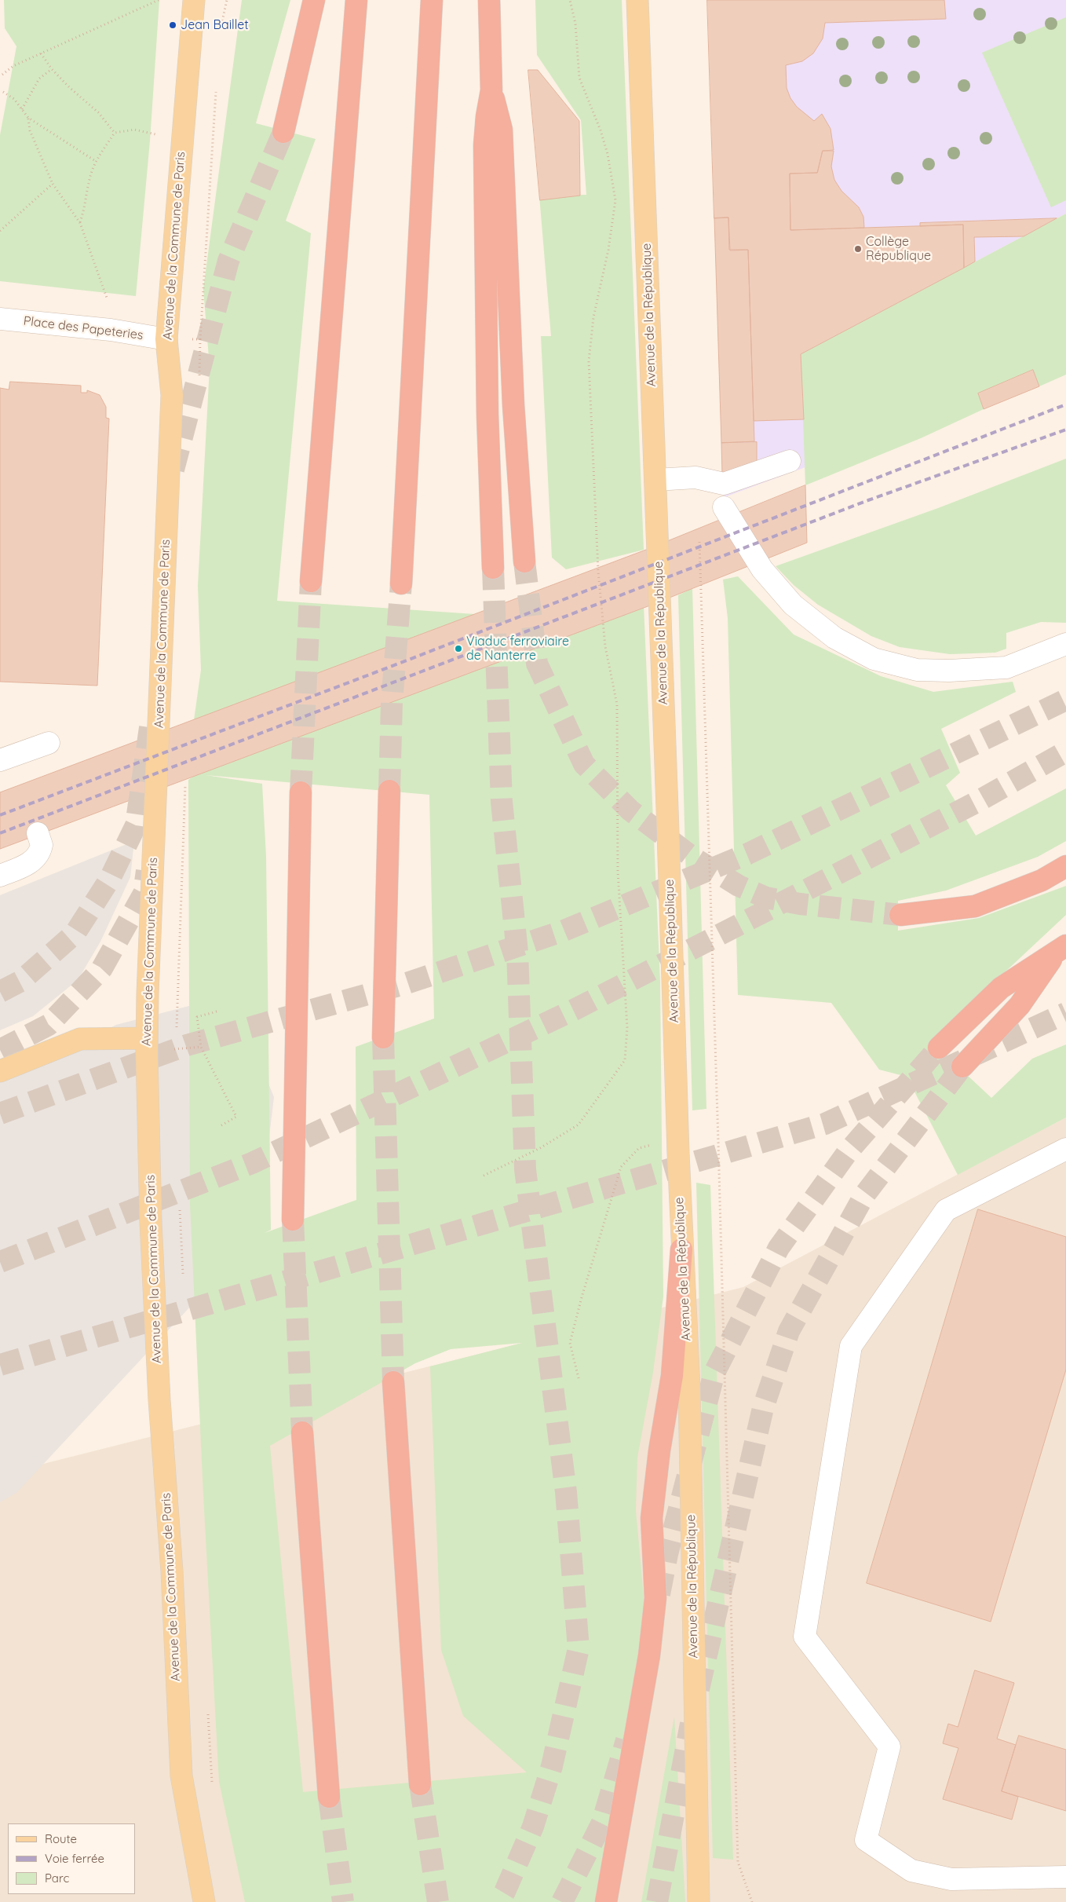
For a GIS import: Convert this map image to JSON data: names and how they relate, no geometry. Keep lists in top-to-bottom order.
{
  "streets": {
    "main road": ["Avenue de la Commune de Paris", "Avenue de la République"],
    "street": ["Place des Papeteries"]
  },
  "crossings": [
    ["Avenue de la Commune de Paris", "Place des Papeteries"]
  ],
  "places": ["Jean Baillet", "Collège République", "Viaduc ferroviaire de Nanterre"],
  "legend": ["Route", "Voie ferrée", "Parc"]
}
